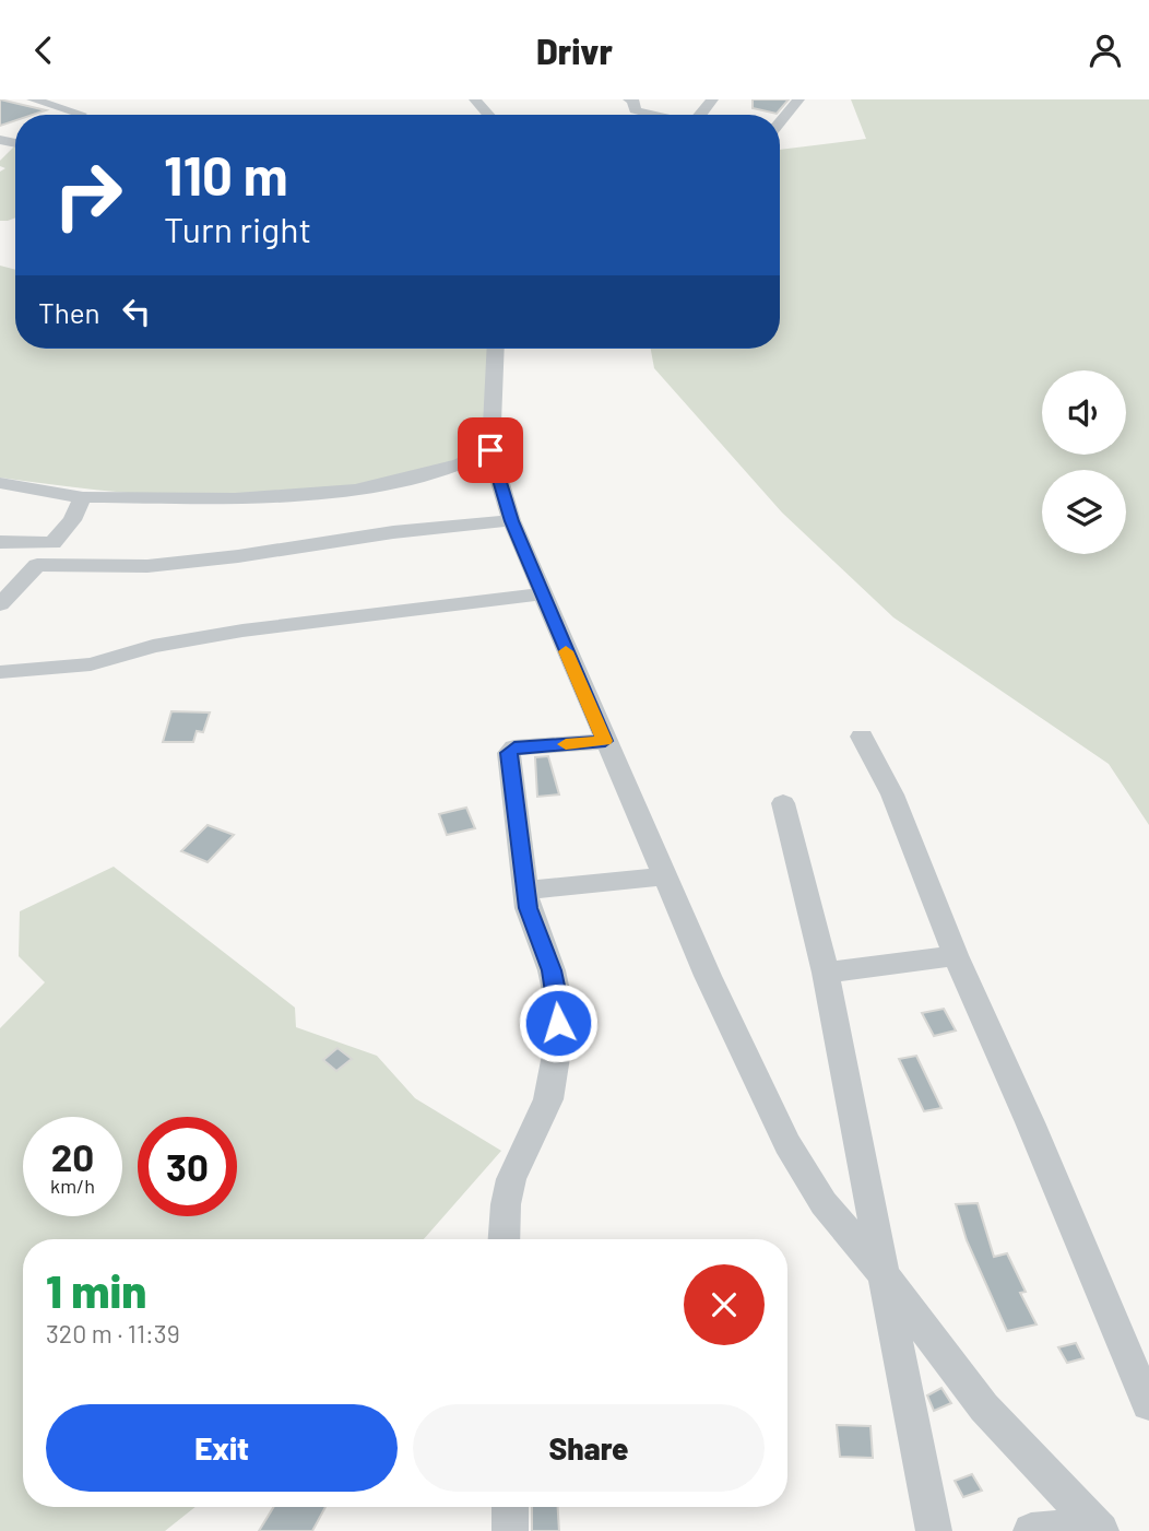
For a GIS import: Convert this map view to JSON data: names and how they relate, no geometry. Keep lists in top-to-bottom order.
{
  "page": {
    "header": "Drivr",
    "turn": ["110 m", "Turn right"],
    "then": "Then",
    "speed": "20 km/h",
    "limit": "30",
    "heading": ["1 min", "320 m · 11:39"],
    "buttons": ["Exit", "Share"]
  }
}
